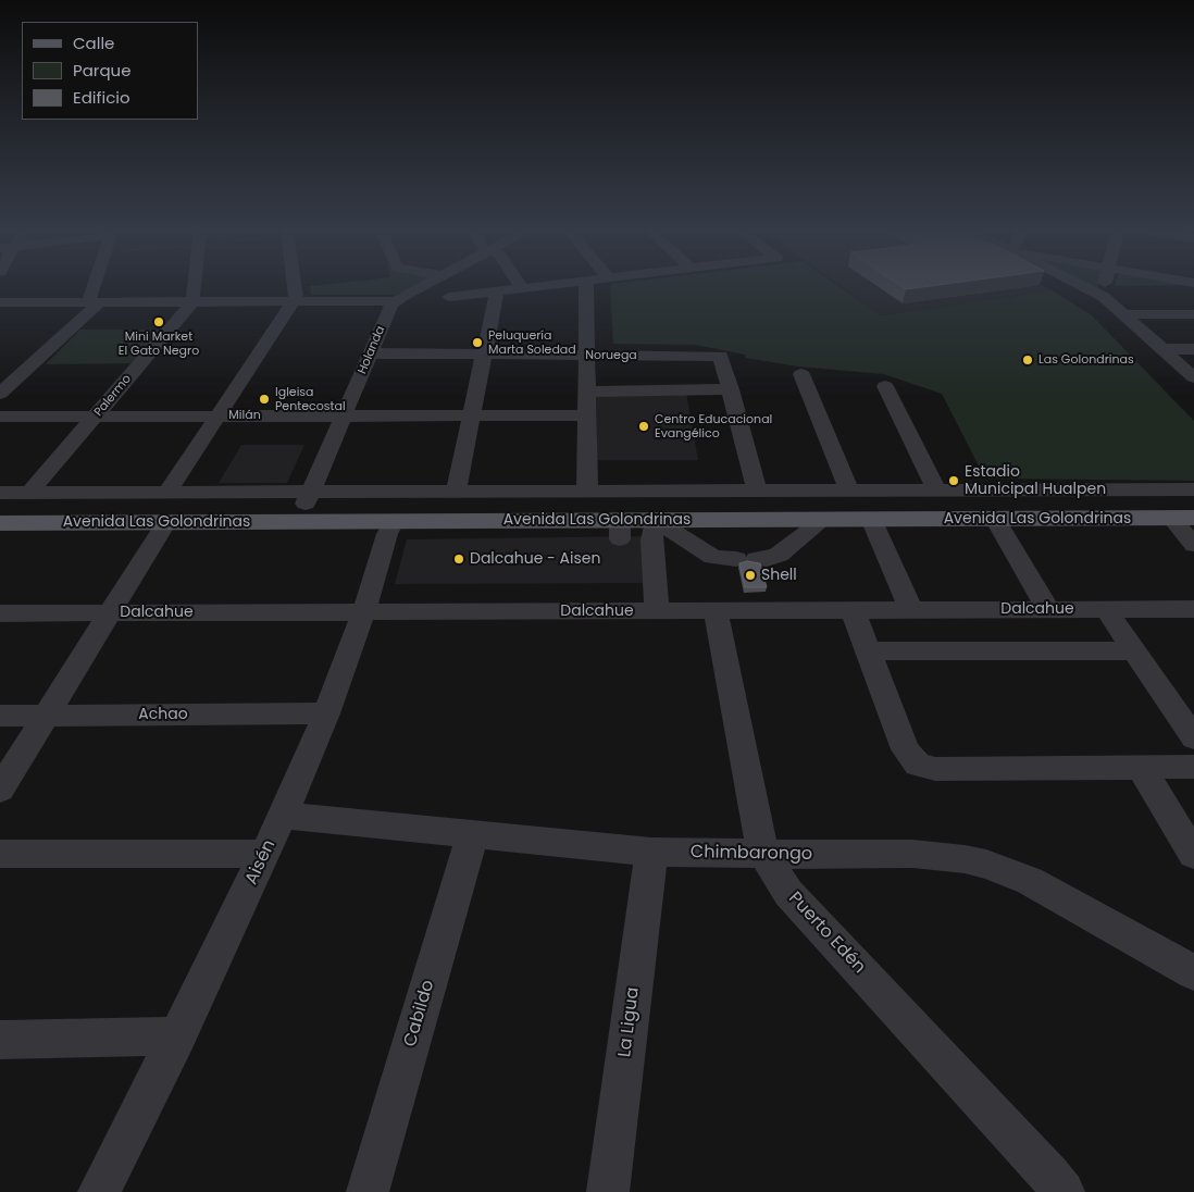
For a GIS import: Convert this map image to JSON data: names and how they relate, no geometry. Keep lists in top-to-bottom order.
{
  "streets": {
    "main road": ["Avenida Las Golondrinas"],
    "street": [
      "Holanda",
      "Noruega",
      "Palermo",
      "Milán",
      "Dalcahue",
      "Achao",
      "Chimbarongo",
      "Aisén",
      "Puerto Edén",
      "Cabildo",
      "La Ligua"
    ]
  },
  "crossings": [
    ["Holanda", "Noruega"],
    ["Holanda", "Milán"],
    ["Holanda", "Avenida Las Golondrinas"],
    ["Palermo", "Milán"],
    ["Palermo", "Avenida Las Golondrinas"],
    ["Avenida Las Golondrinas", "Aisén"],
    ["Dalcahue", "Aisén"],
    ["Dalcahue", "Puerto Edén"],
    ["Achao", "Aisén"],
    ["Chimbarongo", "Aisén"],
    ["Chimbarongo", "Puerto Edén"],
    ["Chimbarongo", "Cabildo"],
    ["Chimbarongo", "La Ligua"]
  ],
  "places": [
    "Mini Market El Gato Negro",
    "Peluquería Marta Soledad",
    "Las Golondrinas",
    "Igleisa Pentecostal",
    "Centro Educacional Evangélico",
    "Estadio Municipal Hualpen",
    "Dalcahue - Aisen",
    "Shell"
  ],
  "legend": ["Calle", "Parque", "Edificio"]
}
